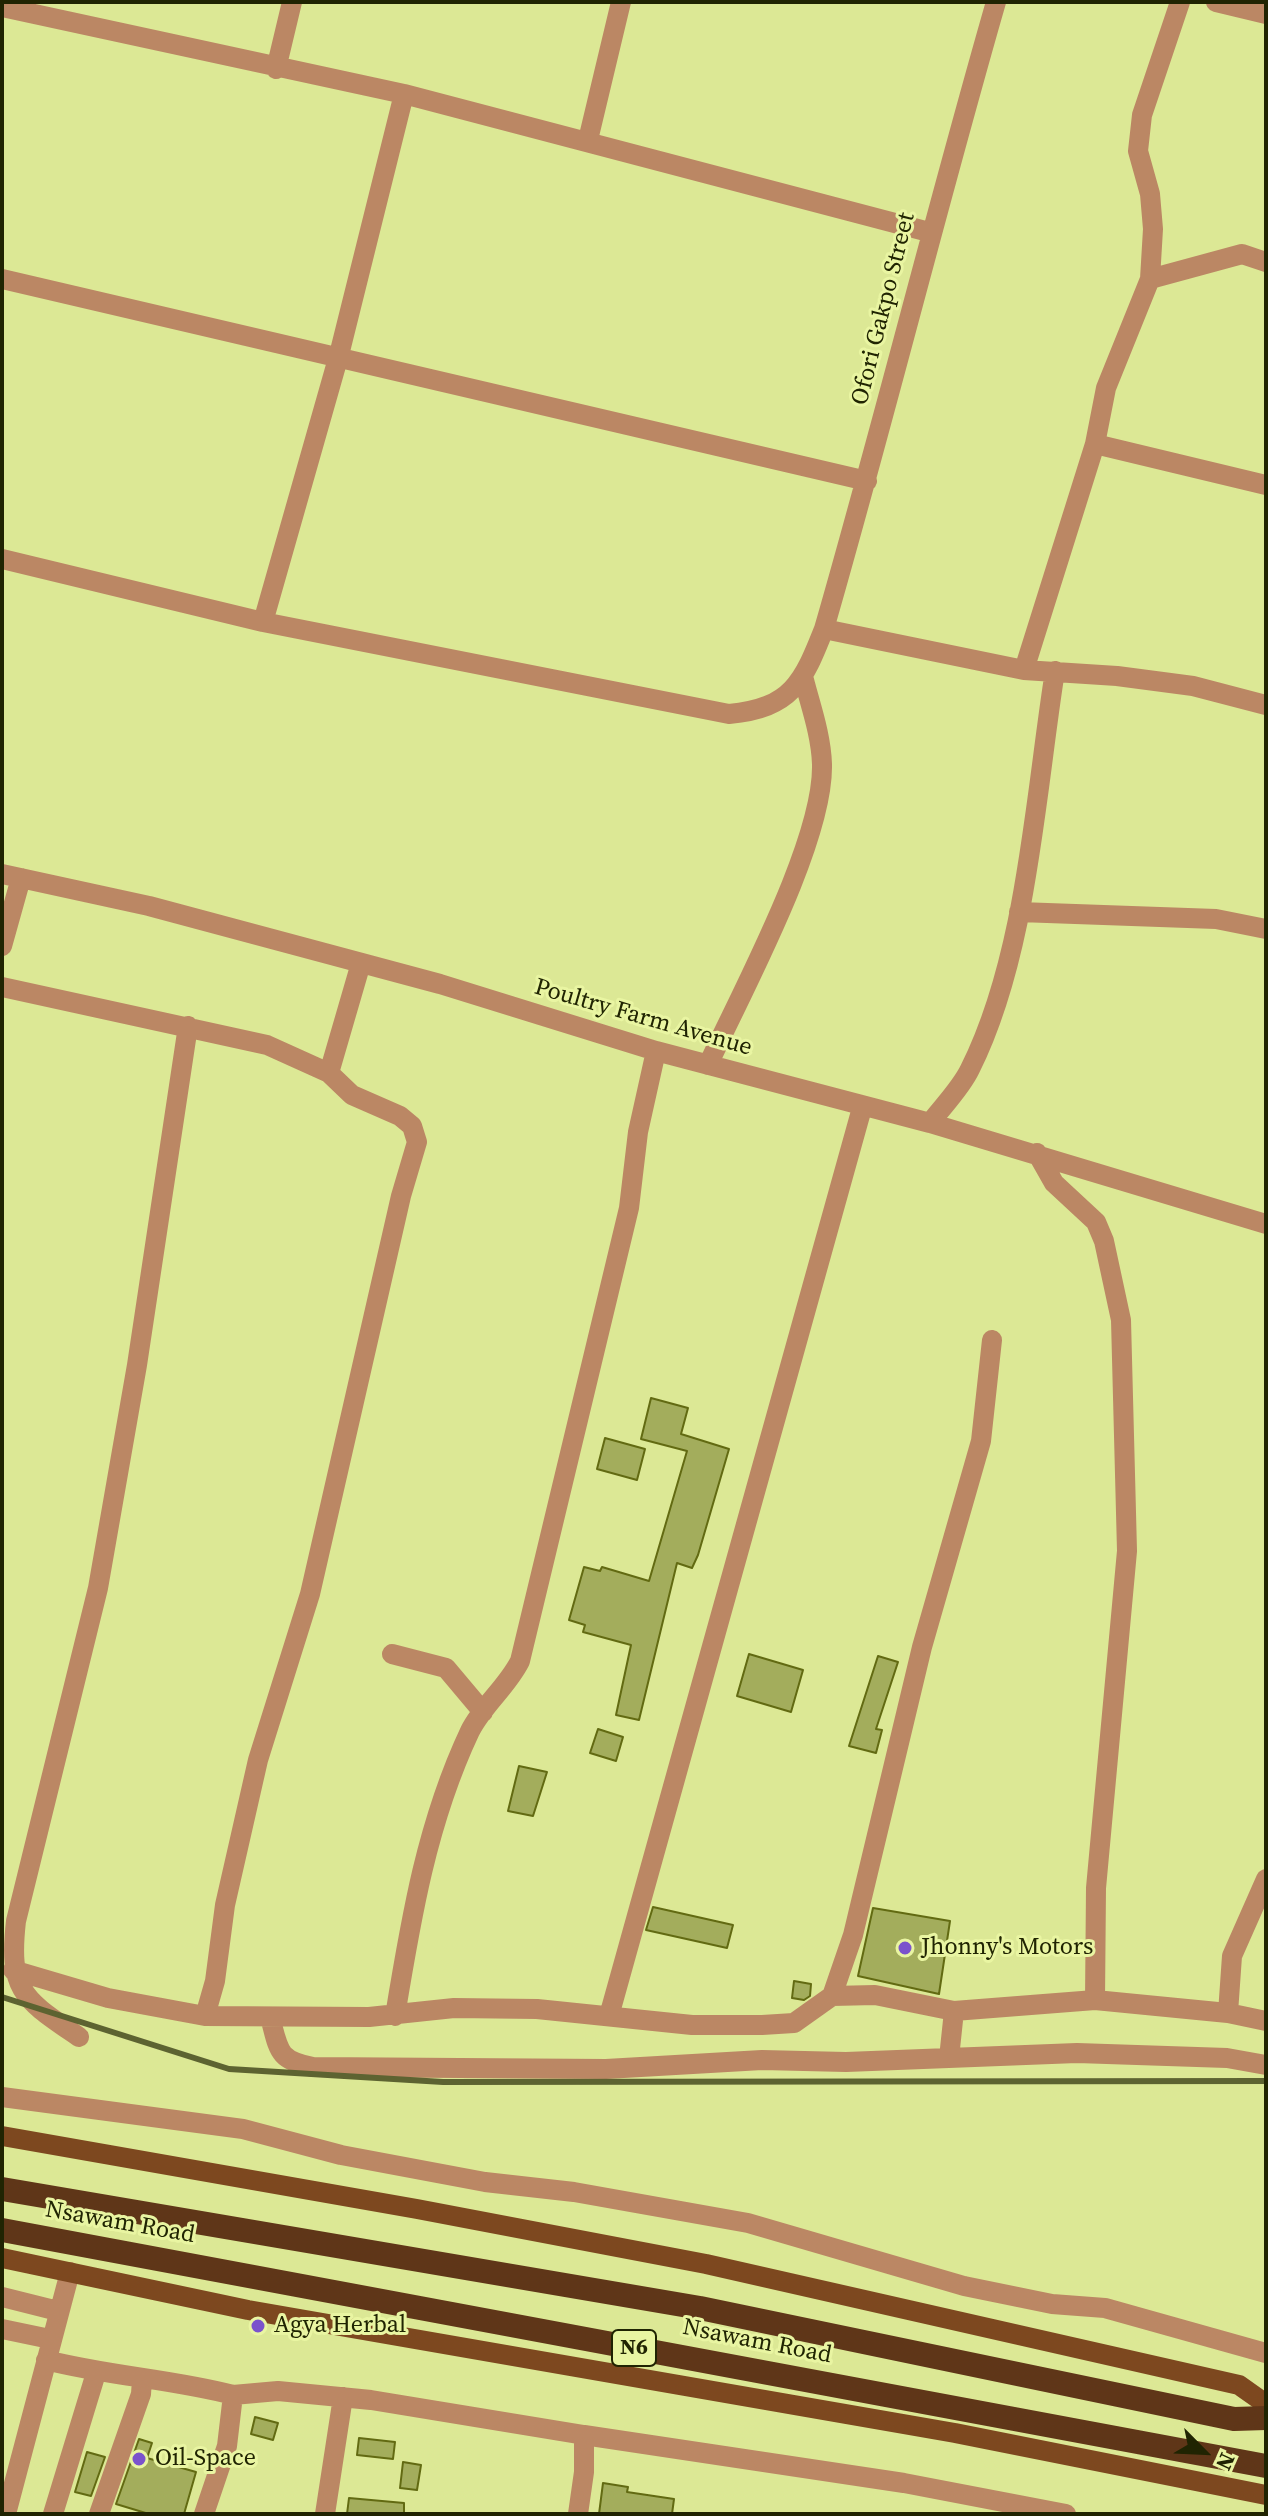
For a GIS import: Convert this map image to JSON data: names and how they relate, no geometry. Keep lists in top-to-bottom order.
{
  "streets": {
    "highway": ["Nsawam Road", "N6"],
    "street": ["Ofori Gakpo Street", "Poultry Farm Avenue"]
  },
  "places": ["Jhonny's Motors", "Agya Herbal", "Oil-Space"],
  "north": "bottom right"
}
